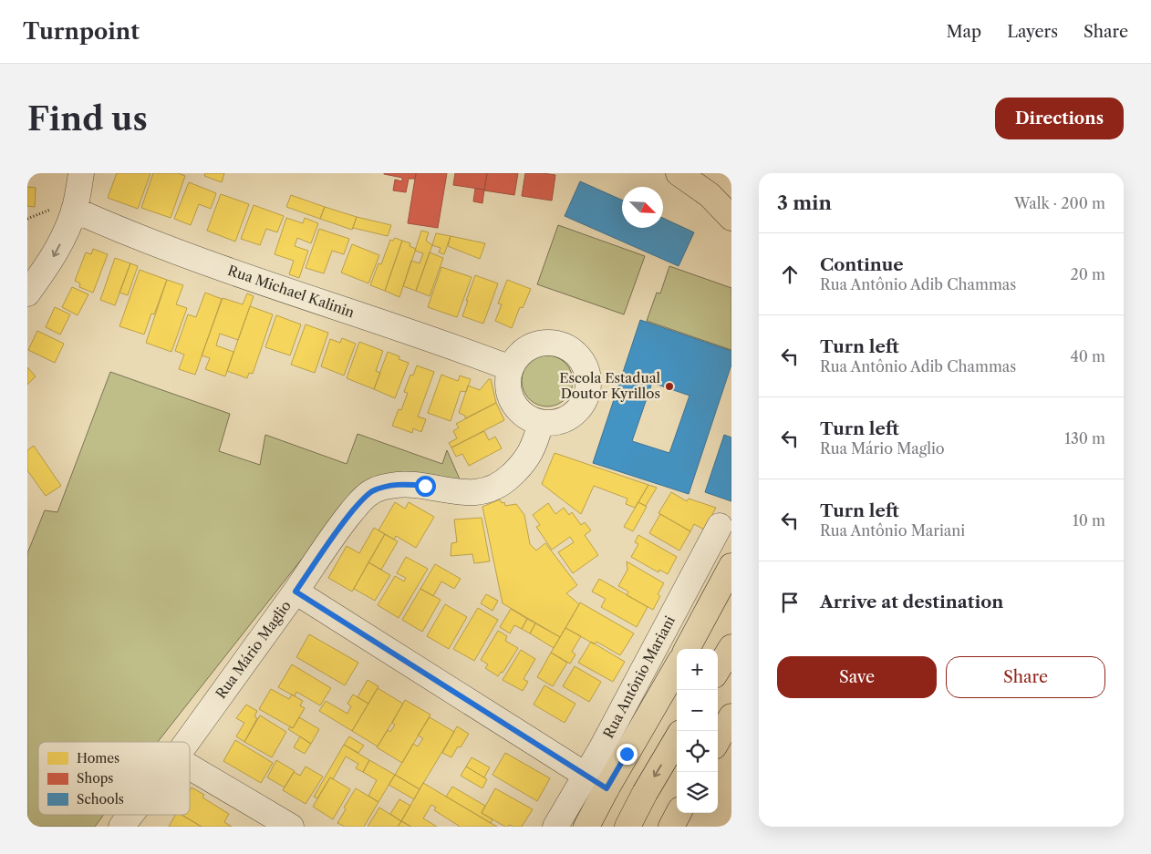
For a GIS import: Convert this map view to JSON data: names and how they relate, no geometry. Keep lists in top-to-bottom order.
{
  "streets": {
    "main road": ["Rua Antônio Mariani"],
    "street": ["Rua Michael Kalinin", "Rua Mário Maglio"]
  },
  "crossings": [
    ["Rua Mário Maglio", "Rua Antônio Mariani"]
  ],
  "places": ["Escola Estadual Doutor Kyrillos"],
  "legend": ["Homes", "Shops", "Schools"],
  "north": "bottom right",
  "page": {
    "header": "Turnpoint",
    "nav": ["Map", "Layers", "Share"],
    "buttons": [
      "Directions",
      ["Save", "Share"]
    ],
    "title": "Find us",
    "heading": ["3 min", "Walk · 200 m"],
    "list": [
      ["Continue", "Rua Antônio Adib Chammas", "20 m"],
      ["Turn left", "Rua Antônio Adib Chammas", "40 m"],
      ["Turn left", "Rua Mário Maglio", "130 m"],
      ["Turn left", "Rua Antônio Mariani", "10 m"],
      "Arrive at destination"
    ],
    "map_buttons": ["+", "−"]
  }
}
